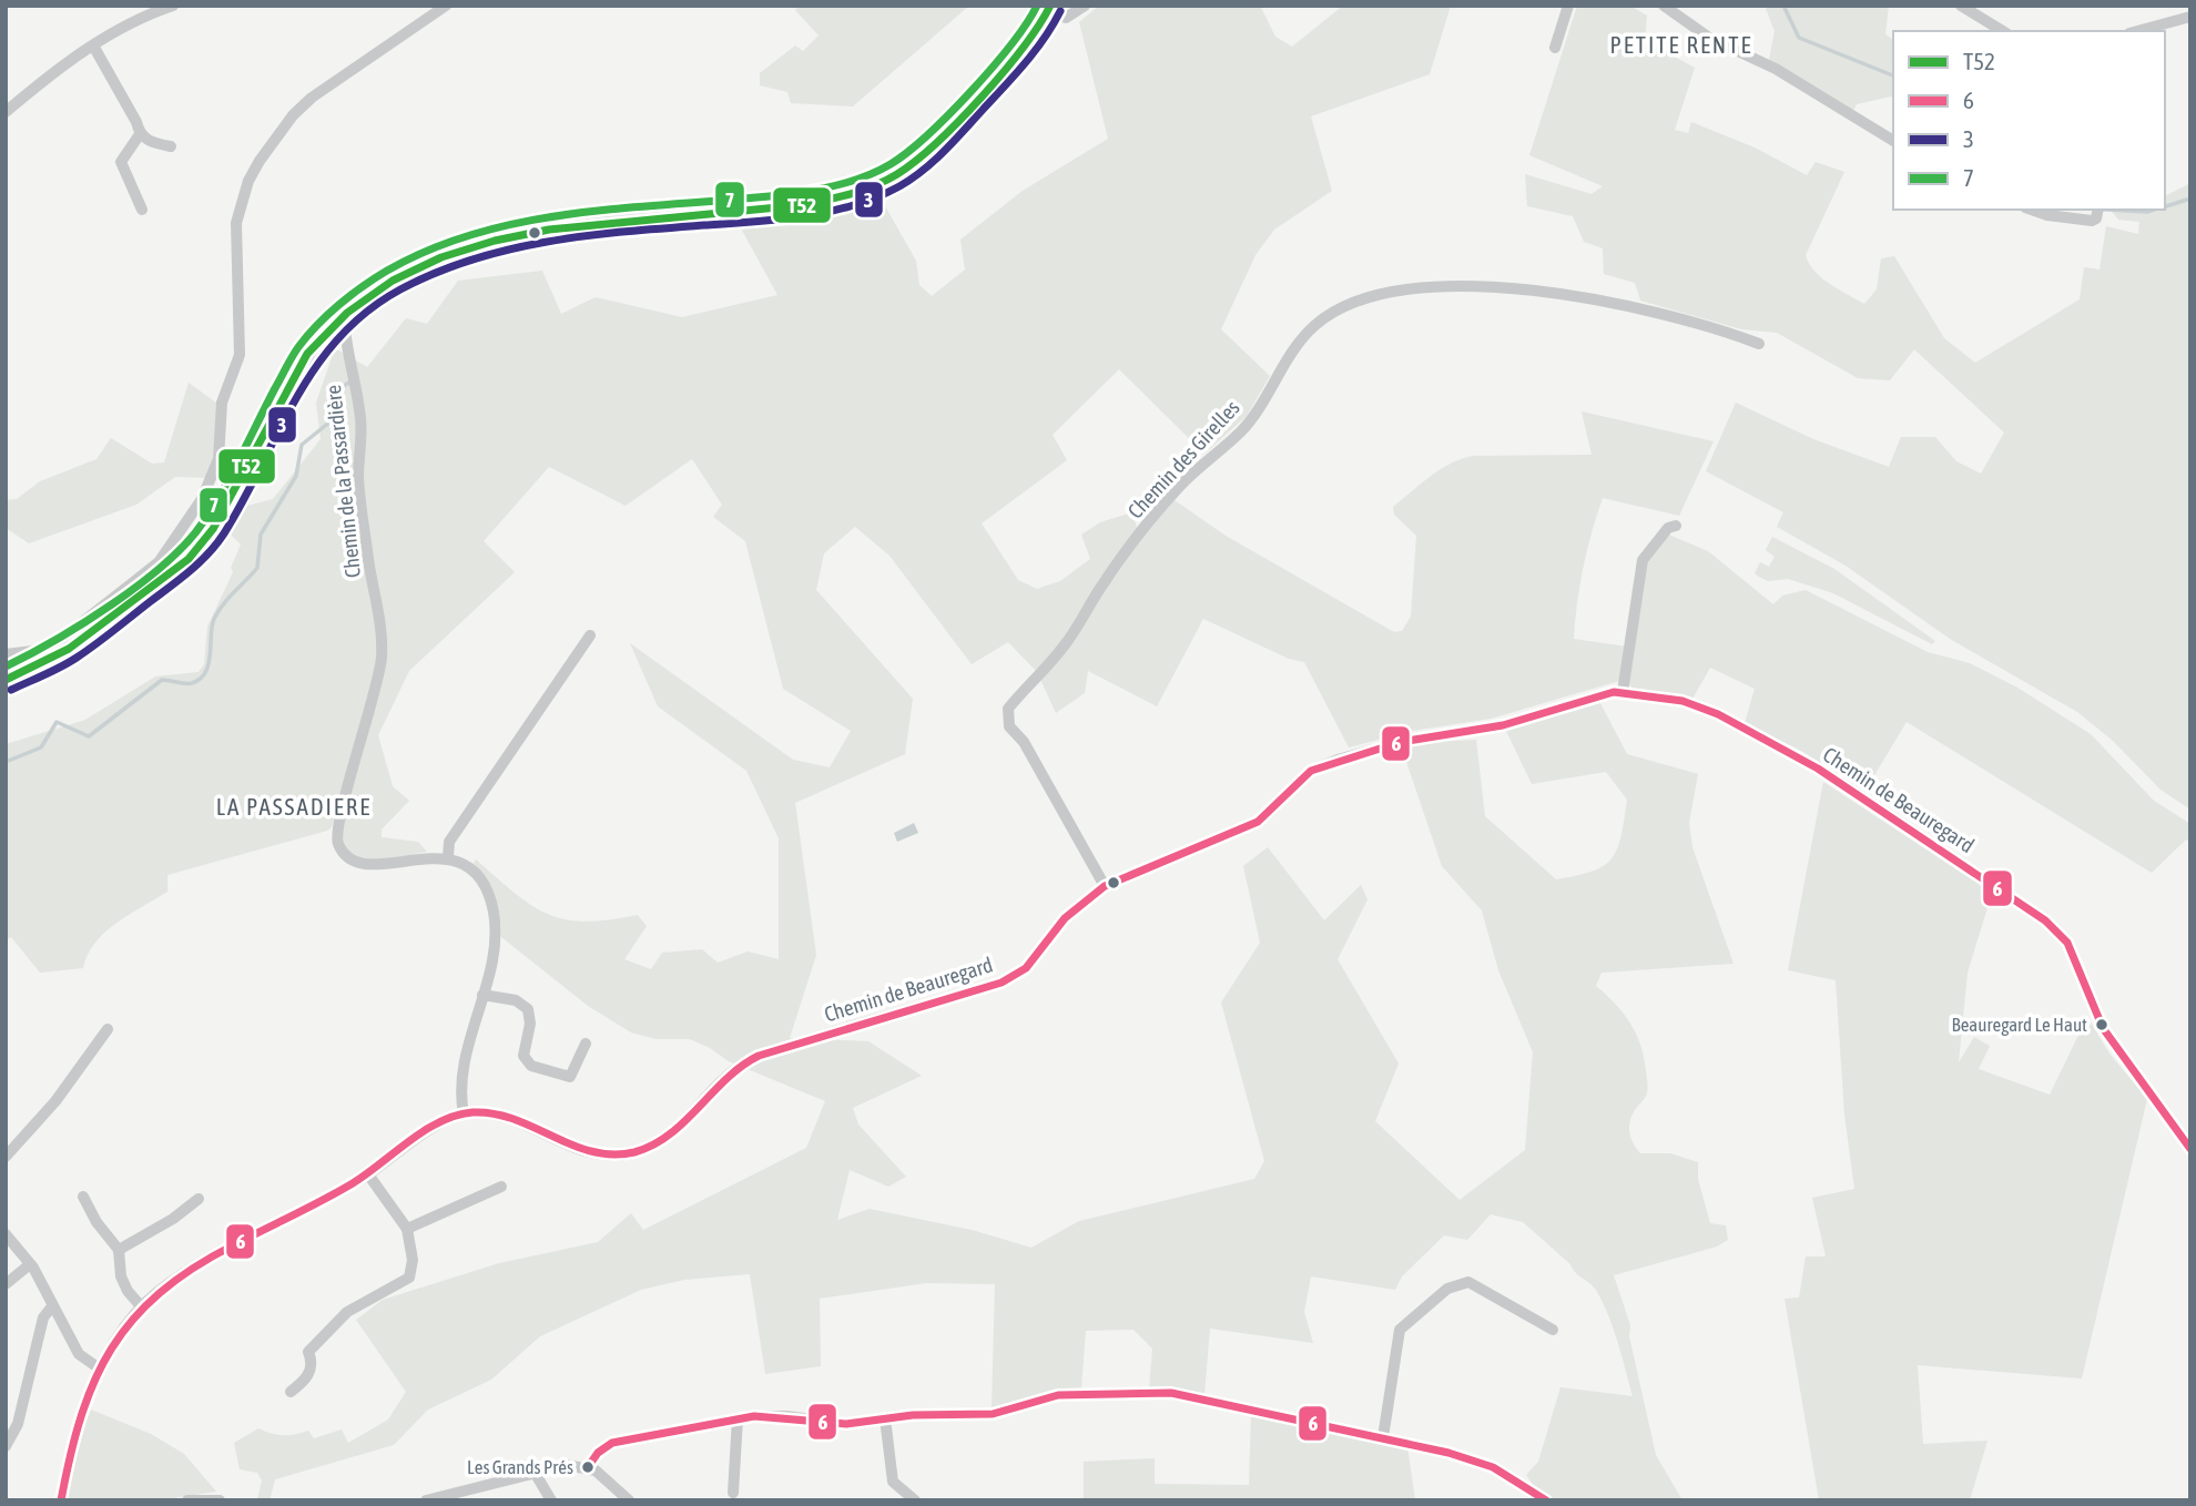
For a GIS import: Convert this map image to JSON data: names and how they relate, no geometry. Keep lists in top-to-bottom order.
{
  "streets": {
    "street": ["Chemin des Girelles", "Chemin de la Passardière", "Chemin de Beauregard"]
  },
  "crossings": [
    ["Chemin des Girelles", "Chemin de Beauregard"]
  ],
  "districts": ["PETITE RENTE", "LA PASSADIERE"],
  "places": ["Beauregard Le Haut", "Les Grands Prés"],
  "lines": [
    "transit line T52",
    "transit line 7",
    "transit line 3",
    "transit line 6"
  ],
  "legend": [
    "T52",
    "6",
    "3",
    "7"
  ]
}
